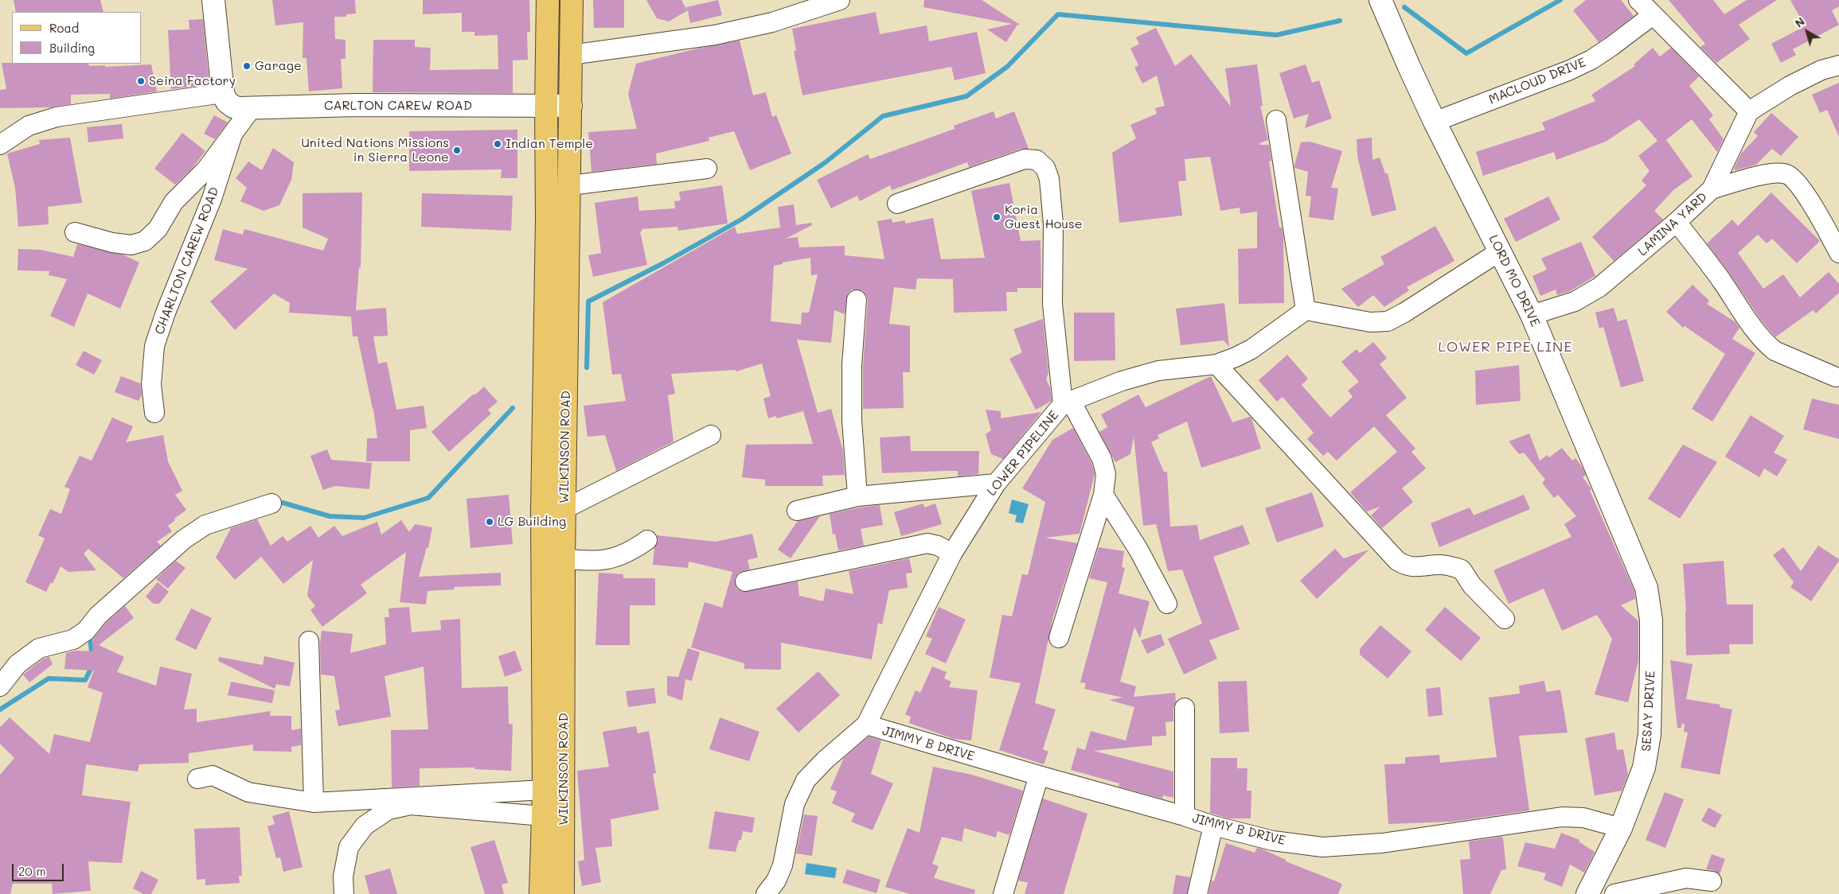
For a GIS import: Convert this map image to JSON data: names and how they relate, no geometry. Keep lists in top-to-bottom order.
{
  "streets": {
    "main road": ["WILKINSON ROAD"],
    "street": [
      "MACLOUD DRIVE",
      "CARLTON CAREW ROAD",
      "LAMINA YARD",
      "CHARLTON CAREW ROAD",
      "LORD MO DRIVE",
      "LOWER PIPELINE",
      "SESAY DRIVE",
      "JIMMY B DRIVE"
    ]
  },
  "crossings": [
    ["MACLOUD DRIVE", "LORD MO DRIVE"],
    ["CARLTON CAREW ROAD", "WILKINSON ROAD"],
    ["LAMINA YARD", "LORD MO DRIVE"],
    ["LORD MO DRIVE", "SESAY DRIVE"],
    ["LOWER PIPELINE", "JIMMY B DRIVE"],
    ["SESAY DRIVE", "JIMMY B DRIVE"]
  ],
  "districts": ["LOWER PIPE LINE"],
  "places": [
    "Garage",
    "Seina Factory",
    "Indian Temple",
    "United Nations Missions in Sierra Leone",
    "Koria Guest House",
    "LG Building"
  ],
  "legend": ["Road", "Building"],
  "scale_bar": "20 m",
  "north": "top left"
}
